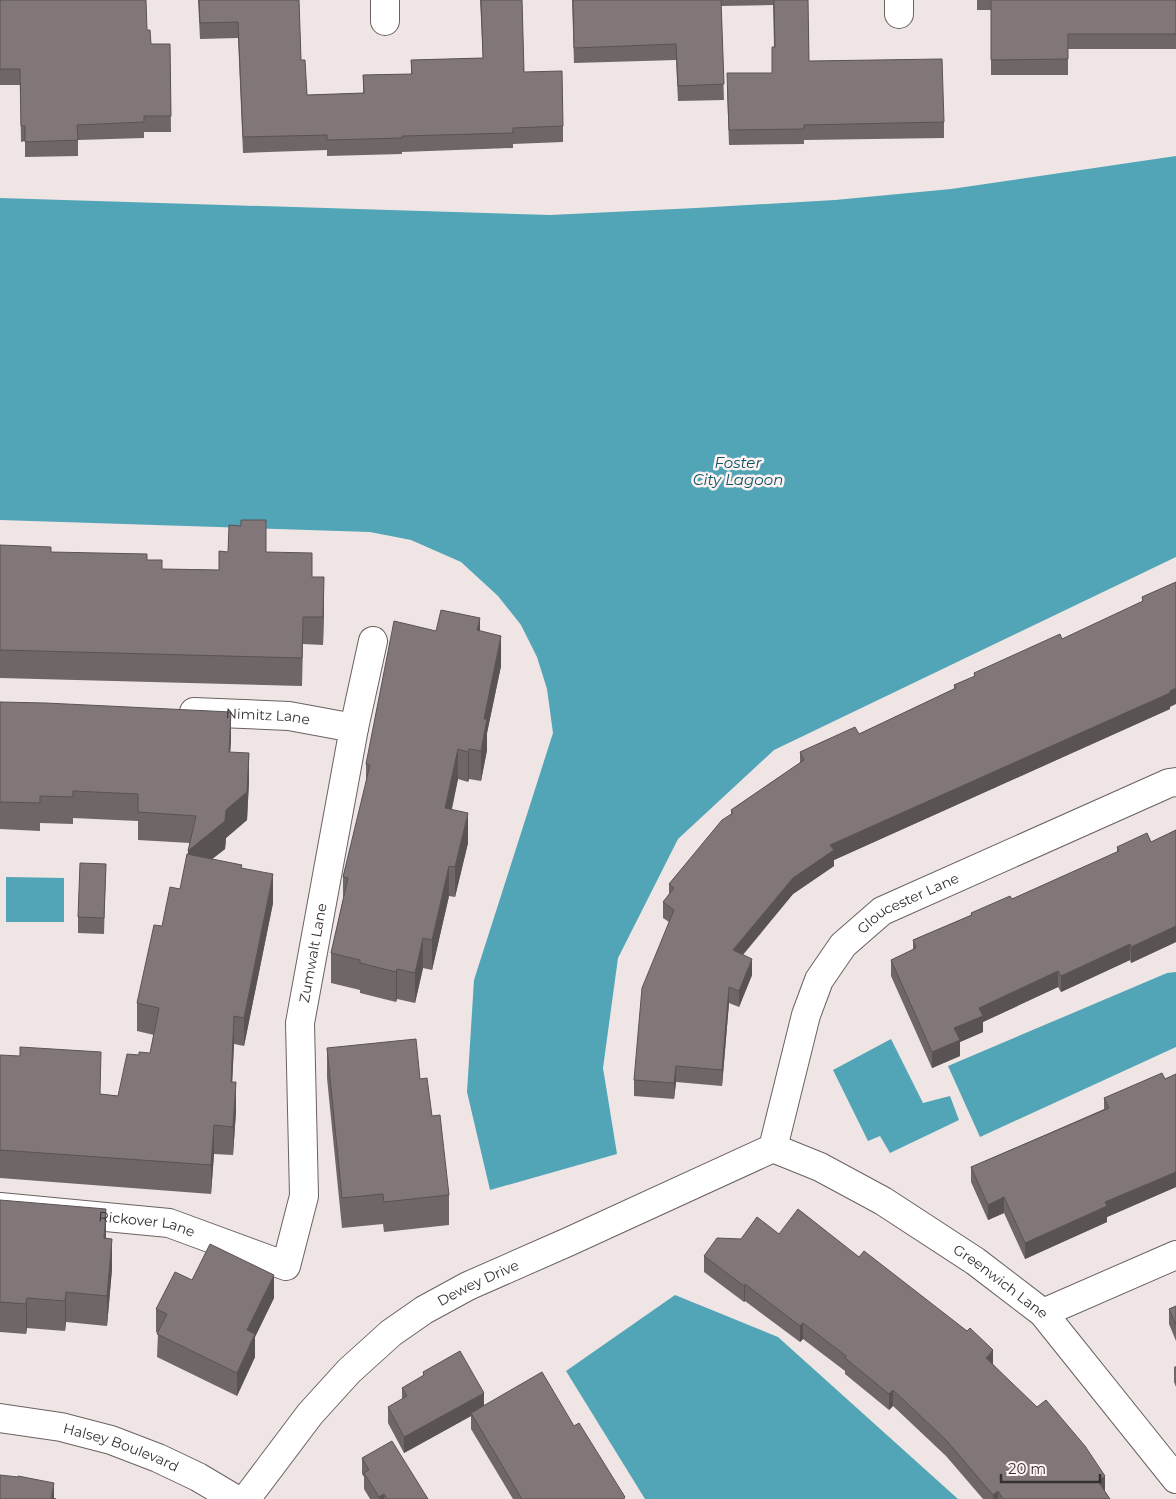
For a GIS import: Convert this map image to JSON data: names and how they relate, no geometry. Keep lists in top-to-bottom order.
{
  "streets": {
    "street": [
      "Nimitz Lane",
      "Gloucester Lane",
      "Zumwalt Lane",
      "Rickover Lane",
      "Dewey Drive",
      "Greenwich Lane",
      "Halsey Boulevard"
    ]
  },
  "crossings": [
    ["Nimitz Lane", "Zumwalt Lane"],
    ["Gloucester Lane", "Dewey Drive"],
    ["Gloucester Lane", "Greenwich Lane"],
    ["Zumwalt Lane", "Rickover Lane"],
    ["Dewey Drive", "Greenwich Lane"]
  ],
  "water": ["Foster City Lagoon"],
  "scale_bar": "20 m"
}
